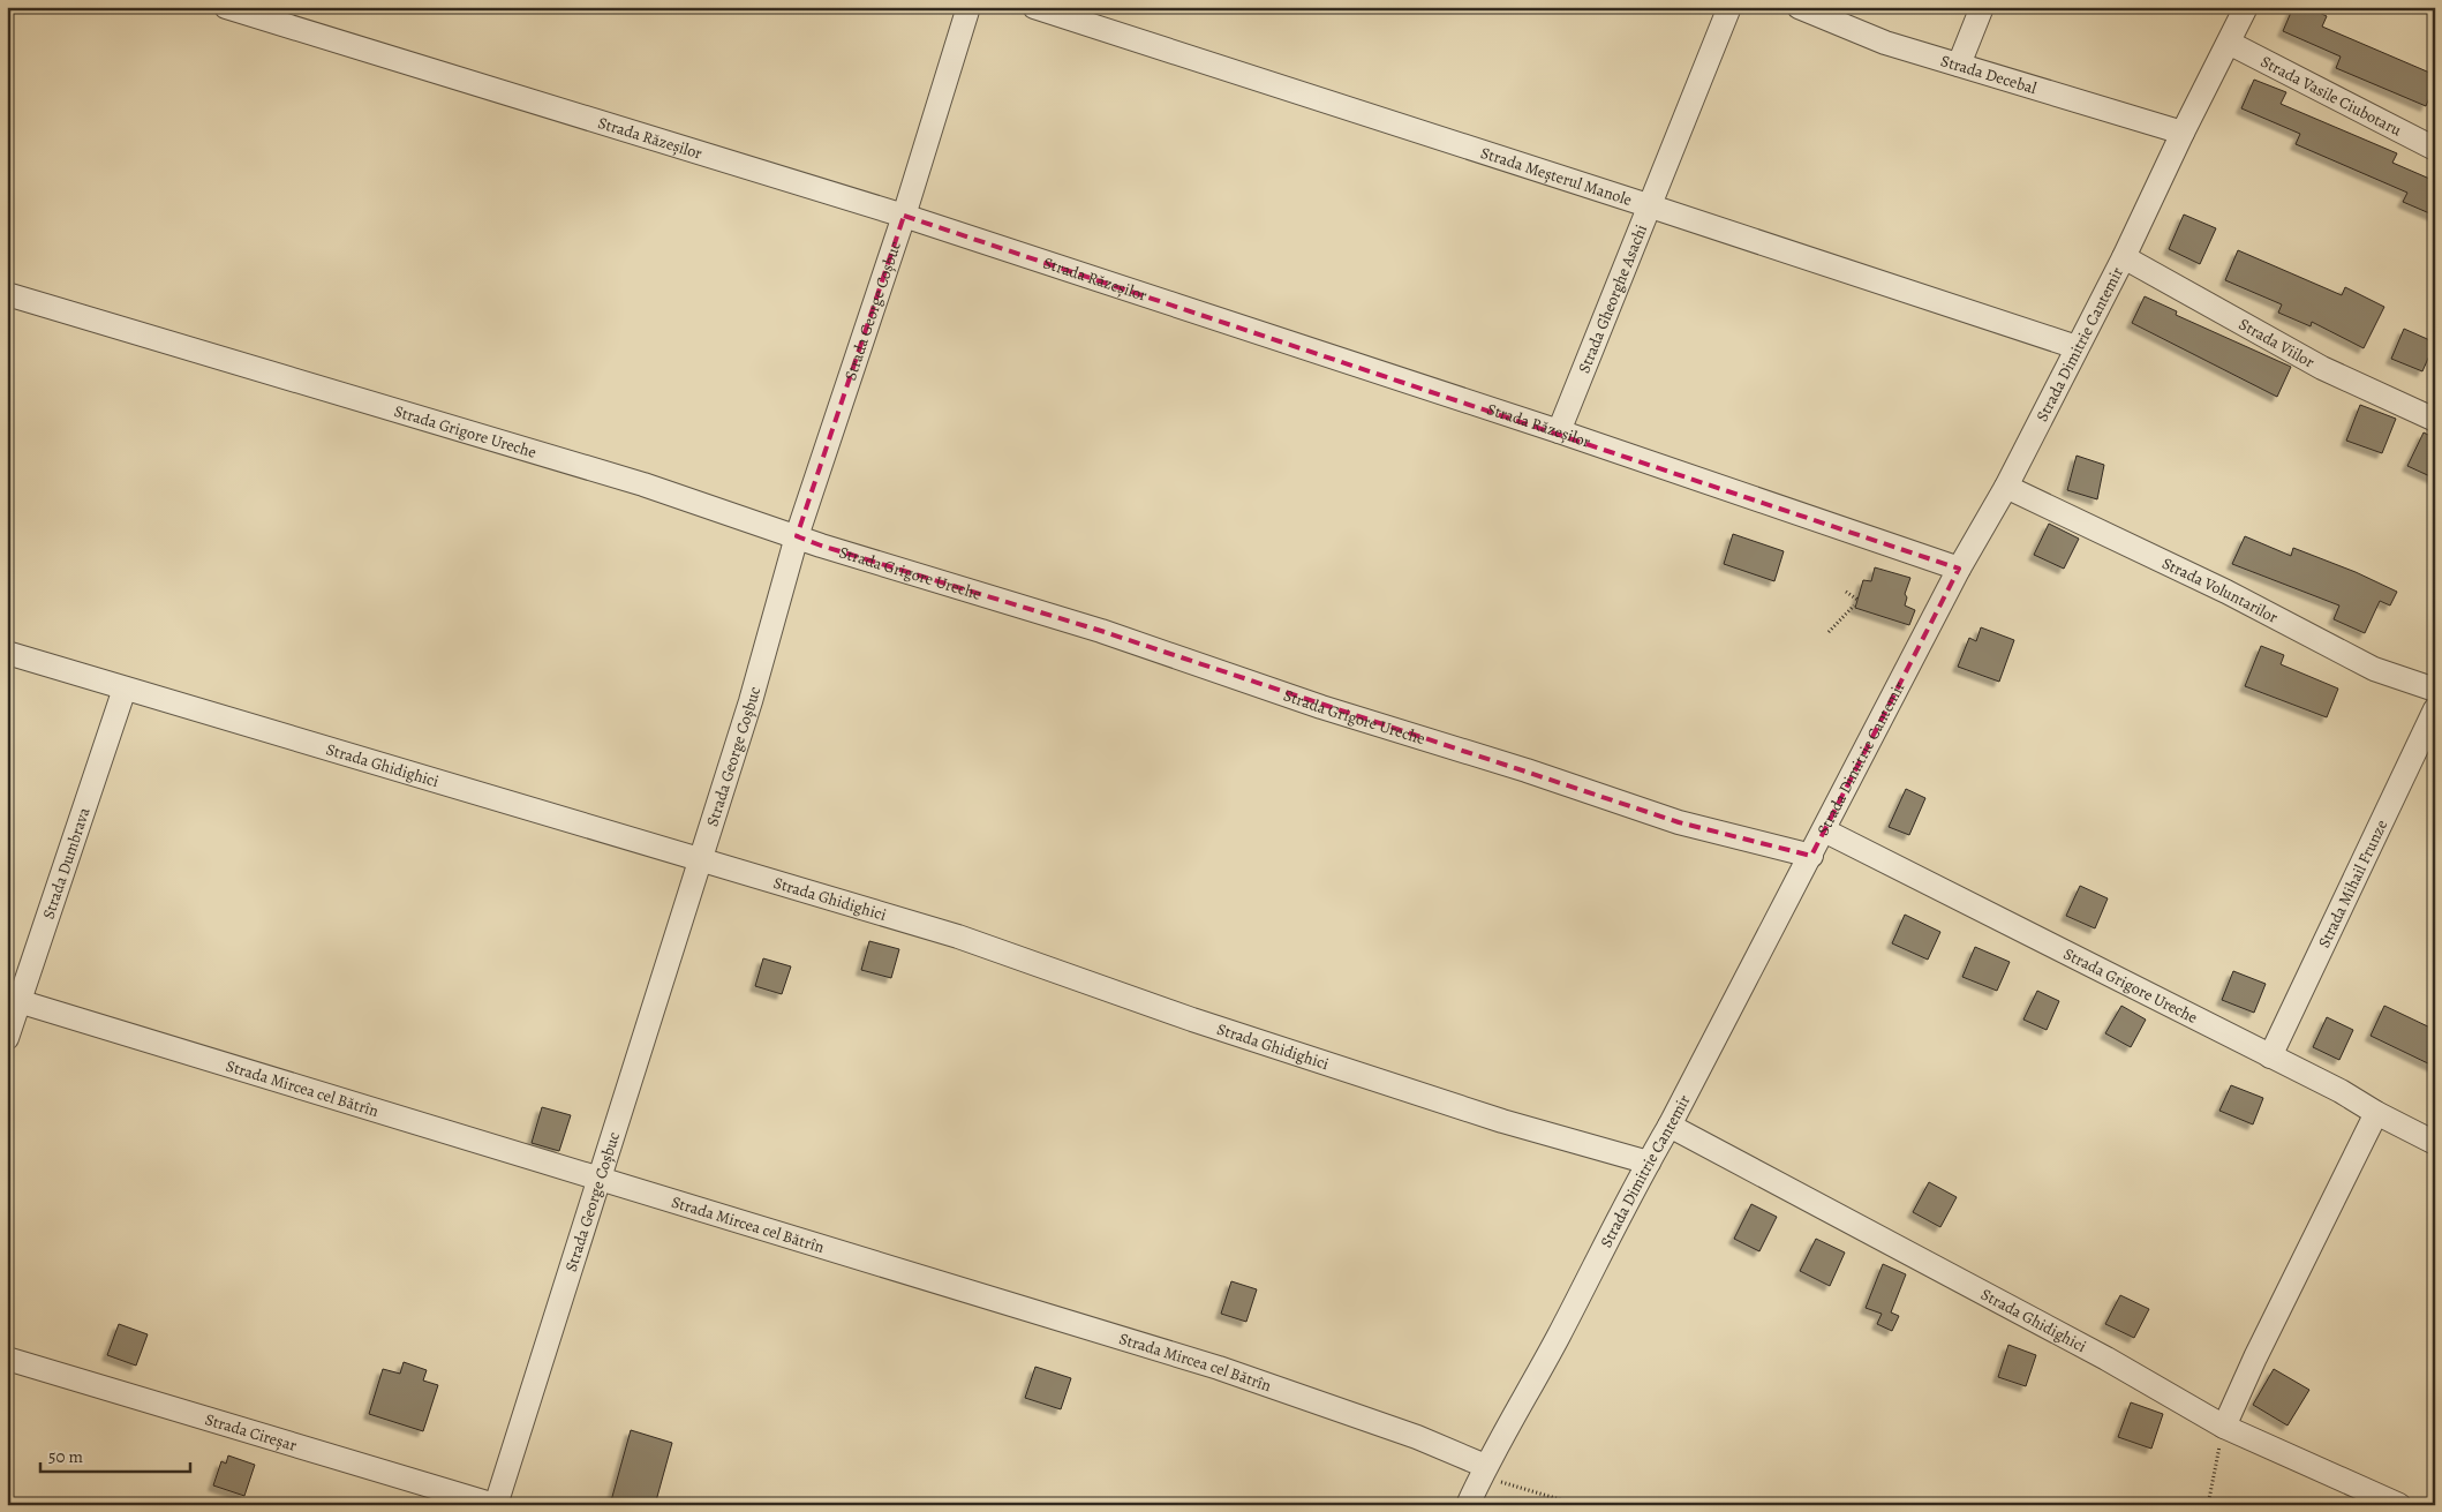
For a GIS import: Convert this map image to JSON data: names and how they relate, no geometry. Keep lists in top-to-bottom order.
{
  "streets": {
    "street": [
      "Strada Decebal",
      "Strada Vasile Ciubotaru",
      "Strada Răzeșilor",
      "Strada Meșterul Manole",
      "Strada Gheorghe Asachi",
      "Strada George Coșbuc",
      "Strada Viilor",
      "Strada Dimitrie Cantemir",
      "Strada Grigore Ureche",
      "Strada Voluntarilor",
      "Strada Ghidighici",
      "Strada Dumbrava",
      "Strada Mihail Frunze",
      "Strada Mircea cel Bătrîn",
      "Strada Cireșar"
    ]
  },
  "crossings": [
    ["Strada Decebal", "Strada Dimitrie Cantemir"],
    ["Strada Vasile Ciubotaru", "Strada Dimitrie Cantemir"],
    ["Strada Răzeșilor", "Strada Gheorghe Asachi"],
    ["Strada Răzeșilor", "Strada George Coșbuc"],
    ["Strada Răzeșilor", "Strada Dimitrie Cantemir"],
    ["Strada Meșterul Manole", "Strada Gheorghe Asachi"],
    ["Strada Meșterul Manole", "Strada Dimitrie Cantemir"],
    ["Strada George Coșbuc", "Strada Grigore Ureche"],
    ["Strada George Coșbuc", "Strada Ghidighici"],
    ["Strada George Coșbuc", "Strada Mircea cel Bătrîn"],
    ["Strada George Coșbuc", "Strada Cireșar"],
    ["Strada Viilor", "Strada Dimitrie Cantemir"],
    ["Strada Dimitrie Cantemir", "Strada Grigore Ureche"],
    ["Strada Dimitrie Cantemir", "Strada Voluntarilor"],
    ["Strada Dimitrie Cantemir", "Strada Ghidighici"],
    ["Strada Dimitrie Cantemir", "Strada Mircea cel Bătrîn"],
    ["Strada Grigore Ureche", "Strada Mihail Frunze"],
    ["Strada Ghidighici", "Strada Dumbrava"],
    ["Strada Dumbrava", "Strada Mircea cel Bătrîn"]
  ],
  "scale_bar": "50 m"
}
